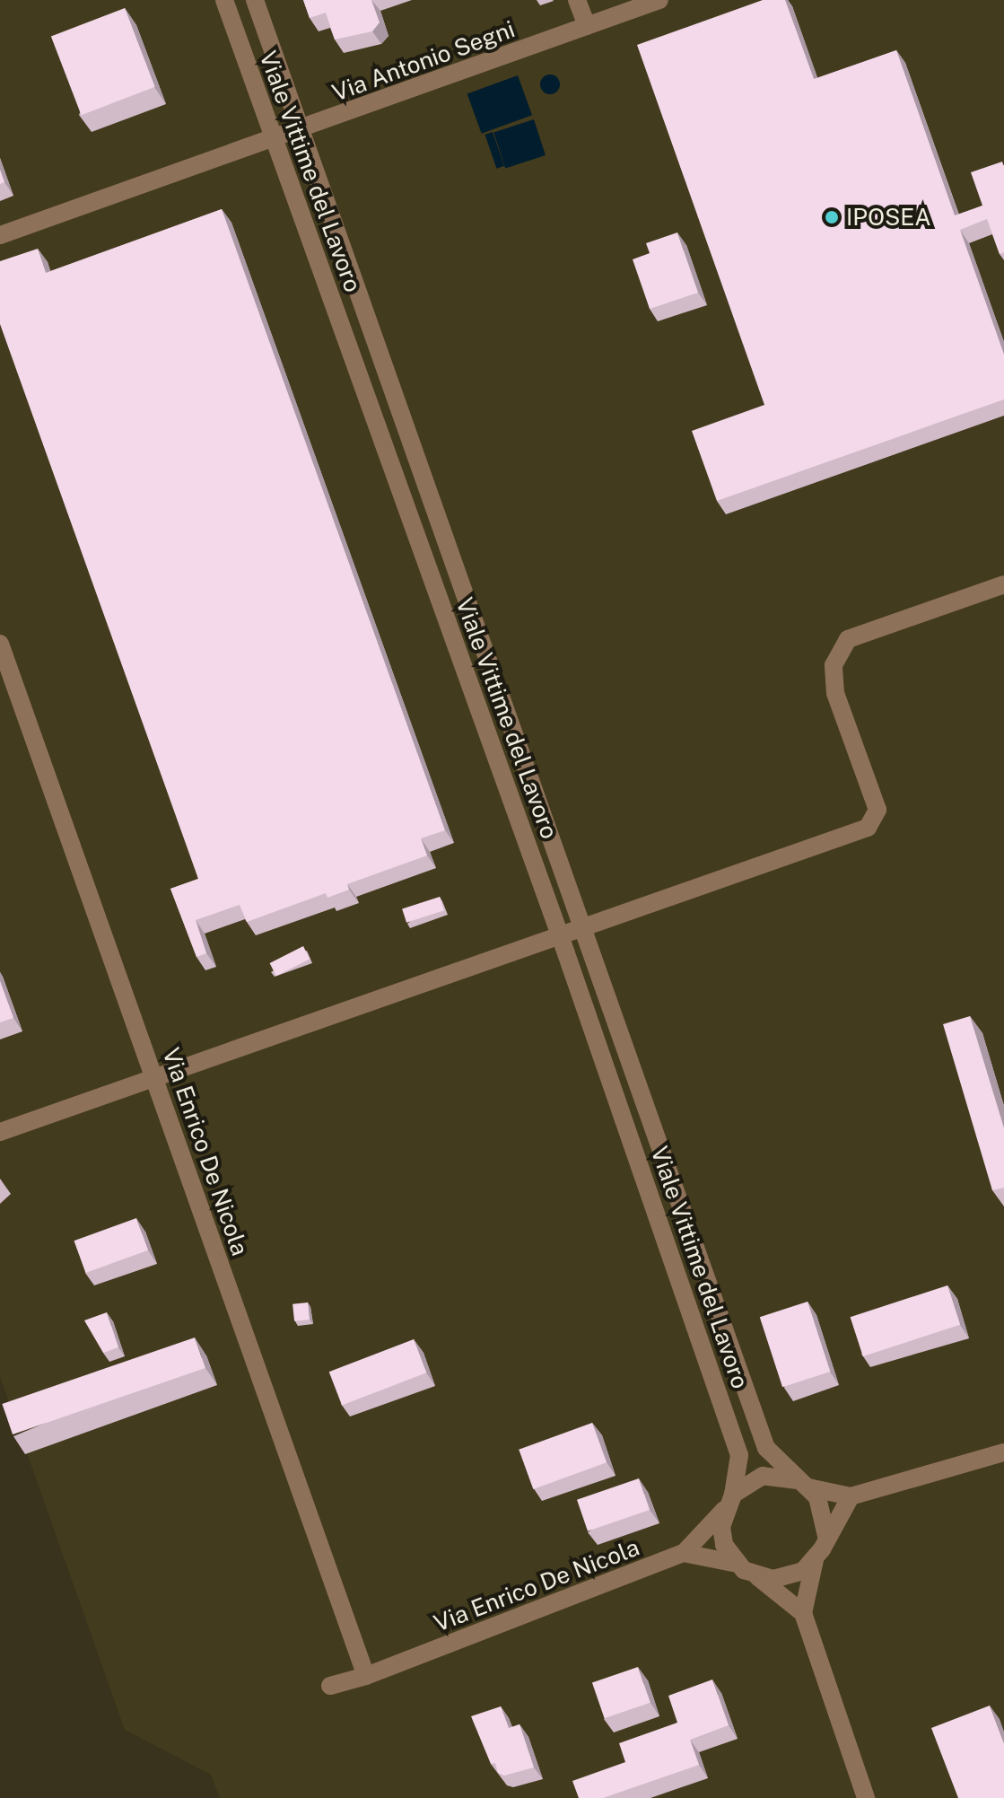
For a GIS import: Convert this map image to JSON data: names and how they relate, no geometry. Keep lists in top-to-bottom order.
{
  "streets": {
    "street": ["Via Antonio Segni", "Viale Vittime del Lavoro", "Via Enrico De Nicola"]
  },
  "crossings": [
    ["Via Antonio Segni", "Viale Vittime del Lavoro"],
    ["Viale Vittime del Lavoro", "Via Enrico De Nicola"]
  ],
  "places": ["IPOSEA"]
}
